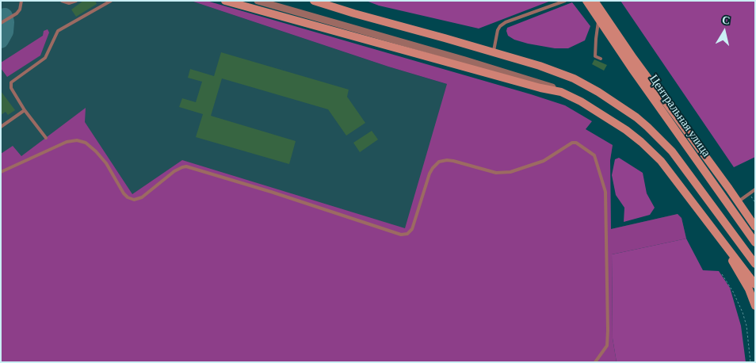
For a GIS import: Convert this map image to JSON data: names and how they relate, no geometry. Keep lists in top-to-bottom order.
{
  "streets": {
    "main road": ["Центральная улица"]
  },
  "north": "top"
}
